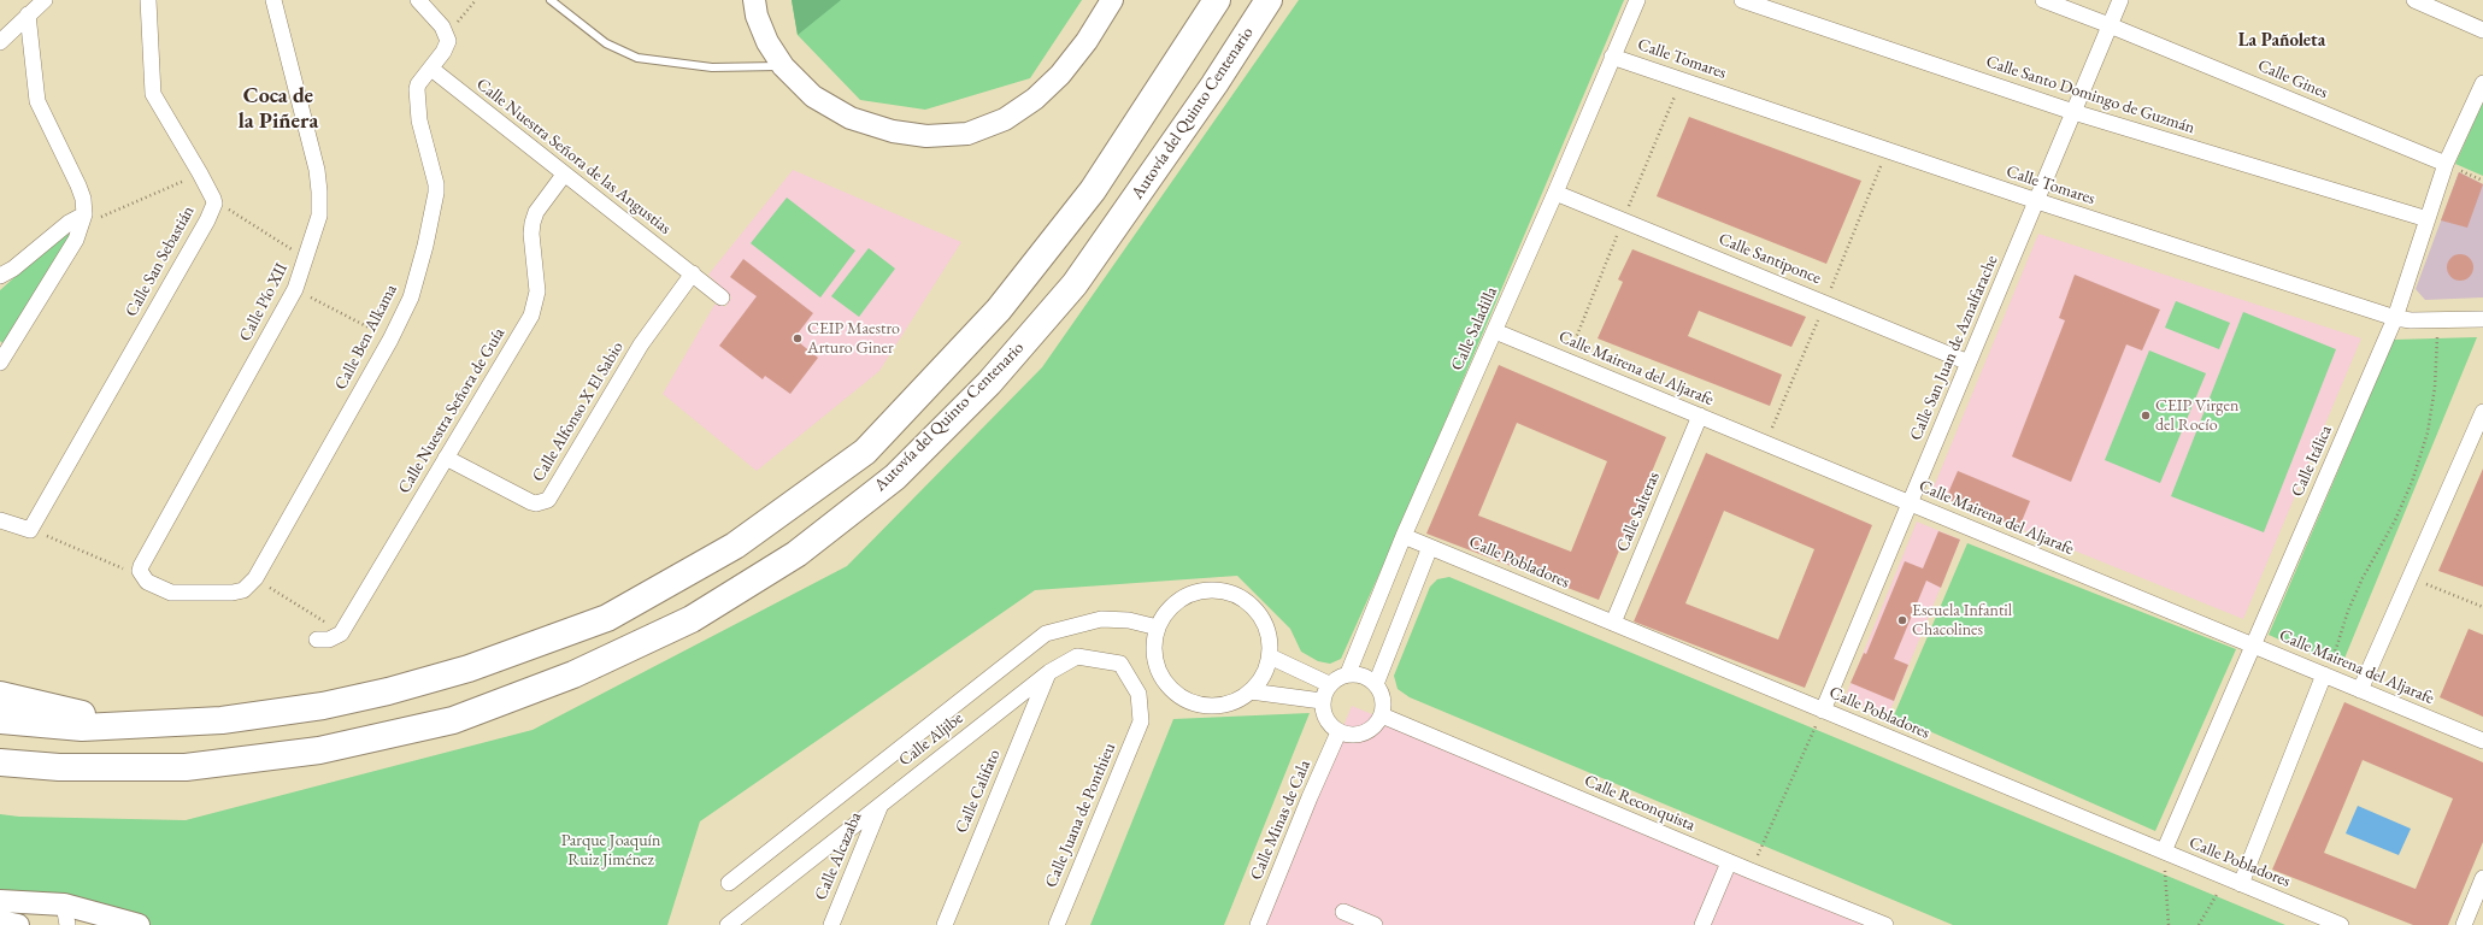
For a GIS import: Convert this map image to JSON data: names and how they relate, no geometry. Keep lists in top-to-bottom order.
{
  "streets": {
    "highway": ["Autovía del Quinto Centenario"],
    "street": [
      "Calle Tomares",
      "Calle Gines",
      "Calle Santo Domingo de Guzmán",
      "Calle Nuestra Señora de las Angustias",
      "Calle Santiponce",
      "Calle San Sebastián",
      "Calle Pío XII",
      "Calle Saladilla",
      "Calle Ben Alkama",
      "Calle San Juan de Aznalfarache",
      "Calle Mairena del Aljarafe",
      "Calle Nuestra Señora de Guía",
      "Calle Alfonso X El Sabio",
      "Calle Itálica",
      "Calle Salteras",
      "Calle Pobladores",
      "Calle Aljibe",
      "Calle Califato",
      "Calle Reconquista",
      "Calle Juana de Ponthieu",
      "Calle Minas de Cala",
      "Calle Alcazaba"
    ]
  },
  "crossings": [
    ["Calle Tomares", "Calle Saladilla"],
    ["Calle Tomares", "Calle San Juan de Aznalfarache"],
    ["Calle Tomares", "Calle Itálica"],
    ["Calle Gines", "Calle San Juan de Aznalfarache"],
    ["Calle Gines", "Calle Itálica"],
    ["Calle Santo Domingo de Guzmán", "Calle San Juan de Aznalfarache"],
    ["Calle Santo Domingo de Guzmán", "Calle Itálica"],
    ["Calle Nuestra Señora de las Angustias", "Calle Ben Alkama"],
    ["Calle Nuestra Señora de las Angustias", "Calle Nuestra Señora de Guía"],
    ["Calle Nuestra Señora de las Angustias", "Calle Alfonso X El Sabio"],
    ["Calle Santiponce", "Calle Saladilla"],
    ["Calle Santiponce", "Calle San Juan de Aznalfarache"],
    ["Calle Pío XII", "Calle Ben Alkama"],
    ["Calle Saladilla", "Calle Mairena del Aljarafe"],
    ["Calle Saladilla", "Calle Pobladores"],
    ["Calle Saladilla", "Calle Reconquista"],
    ["Calle Saladilla", "Calle Minas de Cala"],
    ["Calle San Juan de Aznalfarache", "Calle Mairena del Aljarafe"],
    ["Calle San Juan de Aznalfarache", "Calle Pobladores"],
    ["Calle Mairena del Aljarafe", "Calle Itálica"],
    ["Calle Mairena del Aljarafe", "Calle Salteras"],
    ["Calle Nuestra Señora de Guía", "Calle Alfonso X El Sabio"],
    ["Calle Itálica", "Calle Pobladores"],
    ["Calle Salteras", "Calle Pobladores"],
    ["Calle Aljibe", "Calle Califato"],
    ["Calle Aljibe", "Calle Juana de Ponthieu"],
    ["Calle Aljibe", "Calle Alcazaba"],
    ["Calle Reconquista", "Calle Minas de Cala"]
  ],
  "districts": ["La Pañoleta", "Coca de la Piñera"],
  "parks": ["Parque Joaquín Ruiz Jiménez"],
  "places": ["CEIP Maestro Arturo Giner", "CEIP Virgen del Rocío", "Escuela Infantil Chacolines"]
}
